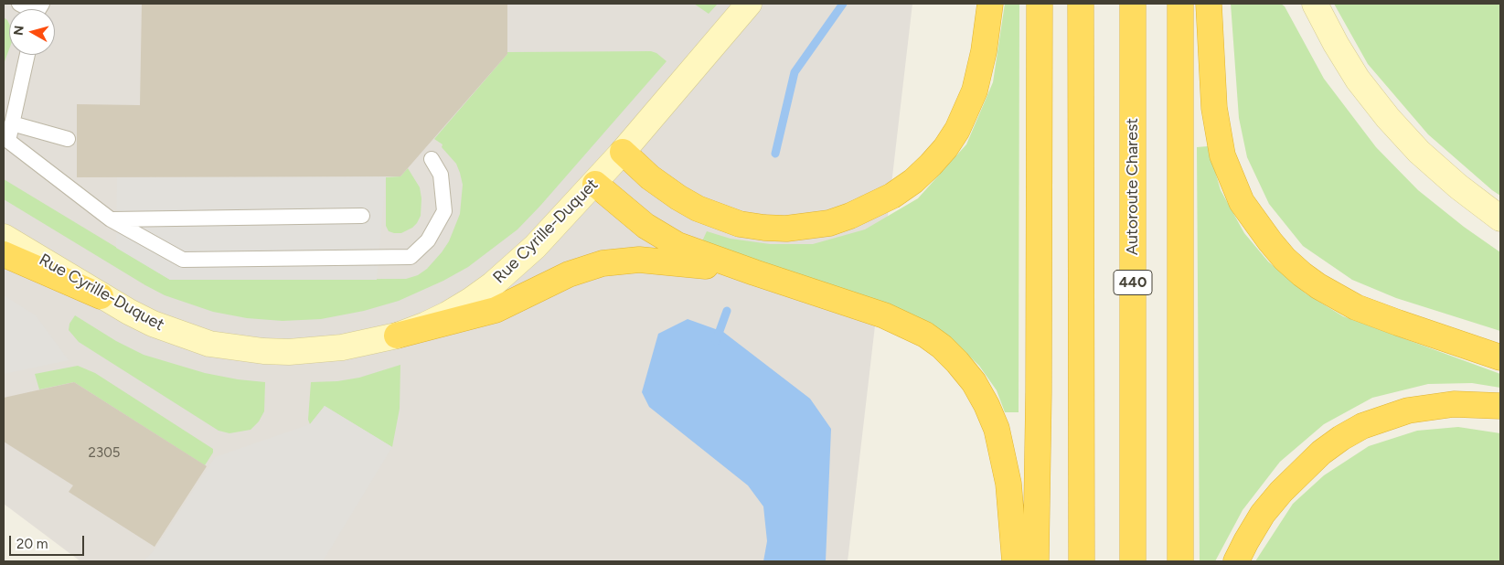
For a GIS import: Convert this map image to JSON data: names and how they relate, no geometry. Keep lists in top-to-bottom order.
{
  "streets": {
    "highway": ["Autoroute Charest", "440"],
    "main road": ["Rue Cyrille-Duquet"]
  },
  "house_numbers": ["2305"],
  "scale_bar": "20 m",
  "north": "left"
}
